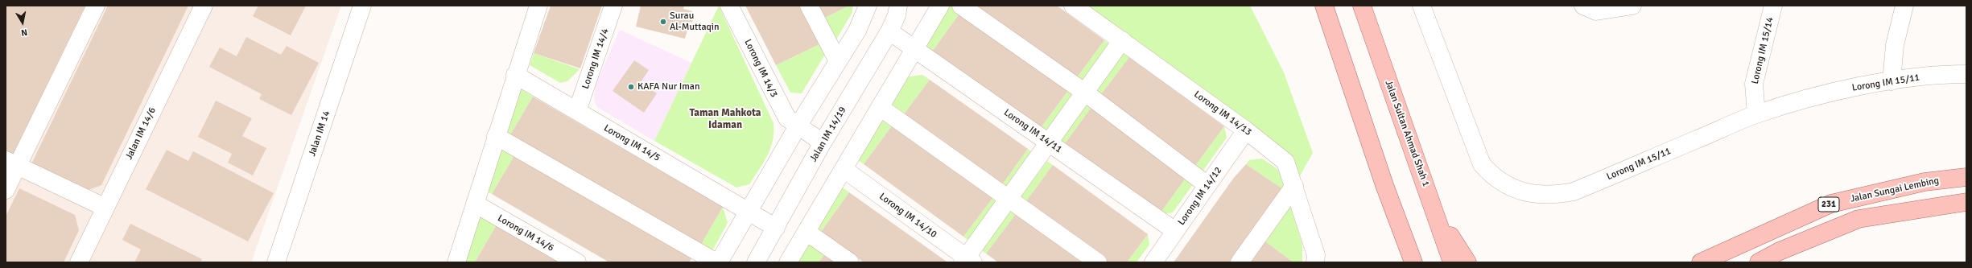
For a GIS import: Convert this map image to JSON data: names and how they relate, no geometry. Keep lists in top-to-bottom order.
{
  "streets": {
    "main road": ["Jalan Sultan Ahmad Shah 1", "Jalan Sungai Lembing", "231"],
    "street": [
      "Lorong IM 15/14",
      "Lorong IM 14/4",
      "Lorong IM 14/3",
      "Lorong IM 15/11",
      "Lorong IM 14/13",
      "Lorong IM 14/11",
      "Jalan IM 14/6",
      "Jalan IM 14",
      "Jalan IM 14/19",
      "Lorong IM 14/5",
      "Lorong IM 14/12",
      "Lorong IM 14/10",
      "Lorong IM 14/6"
    ]
  },
  "crossings": [
    ["Lorong IM 15/14", "Lorong IM 15/11"],
    ["Lorong IM 14/4", "Lorong IM 14/5"],
    ["Lorong IM 14/3", "Jalan IM 14/19"],
    ["Lorong IM 14/13", "Lorong IM 14/12"],
    ["Lorong IM 14/11", "Jalan IM 14/19"],
    ["Lorong IM 14/11", "Lorong IM 14/12"],
    ["Jalan IM 14/19", "Lorong IM 14/5"]
  ],
  "districts": ["Taman Mahkota Idaman"],
  "places": ["Surau Al-Muttaqin", "KAFA Nur Iman"],
  "north": "bottom"
}
